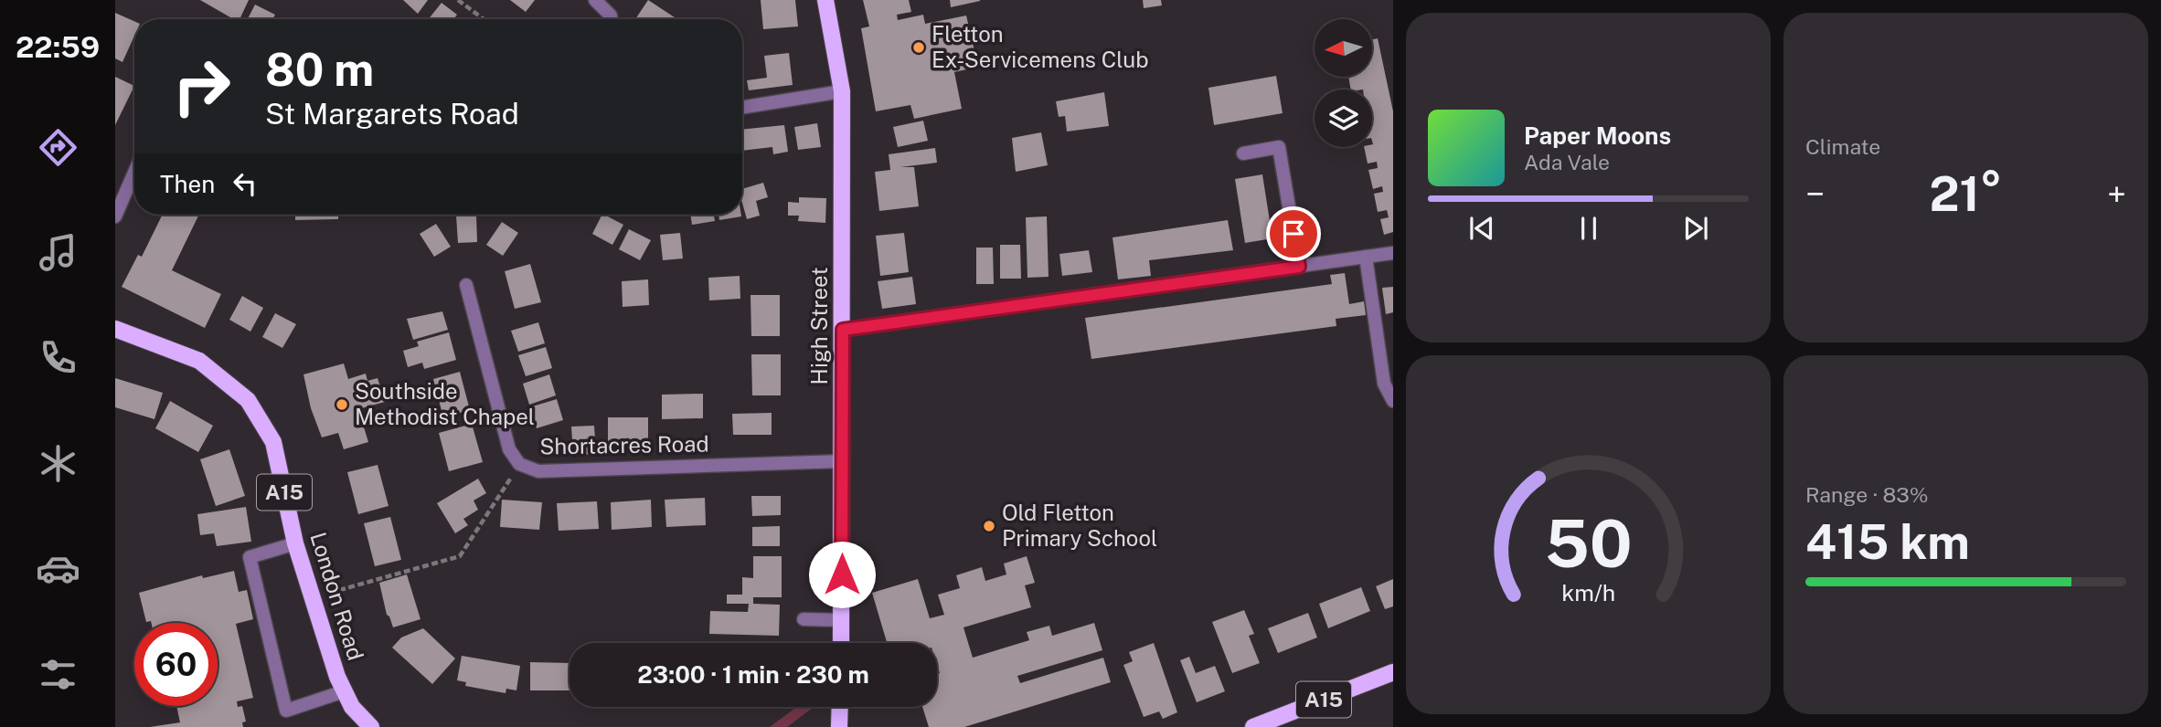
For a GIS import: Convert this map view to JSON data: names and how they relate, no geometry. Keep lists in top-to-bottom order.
{
  "streets": {
    "main road": ["High Street", "A15", "London Road"],
    "street": ["Shortacres Road"]
  },
  "crossings": [
    ["High Street", "Shortacres Road"]
  ],
  "places": ["Fletton Ex-Servicemens Club", "Southside Methodist Chapel", "Old Fletton Primary School"],
  "north": "left",
  "page": {
    "tabs": "22:59",
    "tile": [
      "Climate",
      ["Range · 83%", "415 km"]
    ],
    "turn": ["80 m", "St Margarets Road"],
    "song": ["Paper Moons", "Ada Vale"],
    "then": "Then",
    "heat": ["−", "21°", "+"],
    "limit": "60",
    "trip": "23:00 · 1 min · 230 m",
    "gauge": ["50", "km/h"]
  }
}
